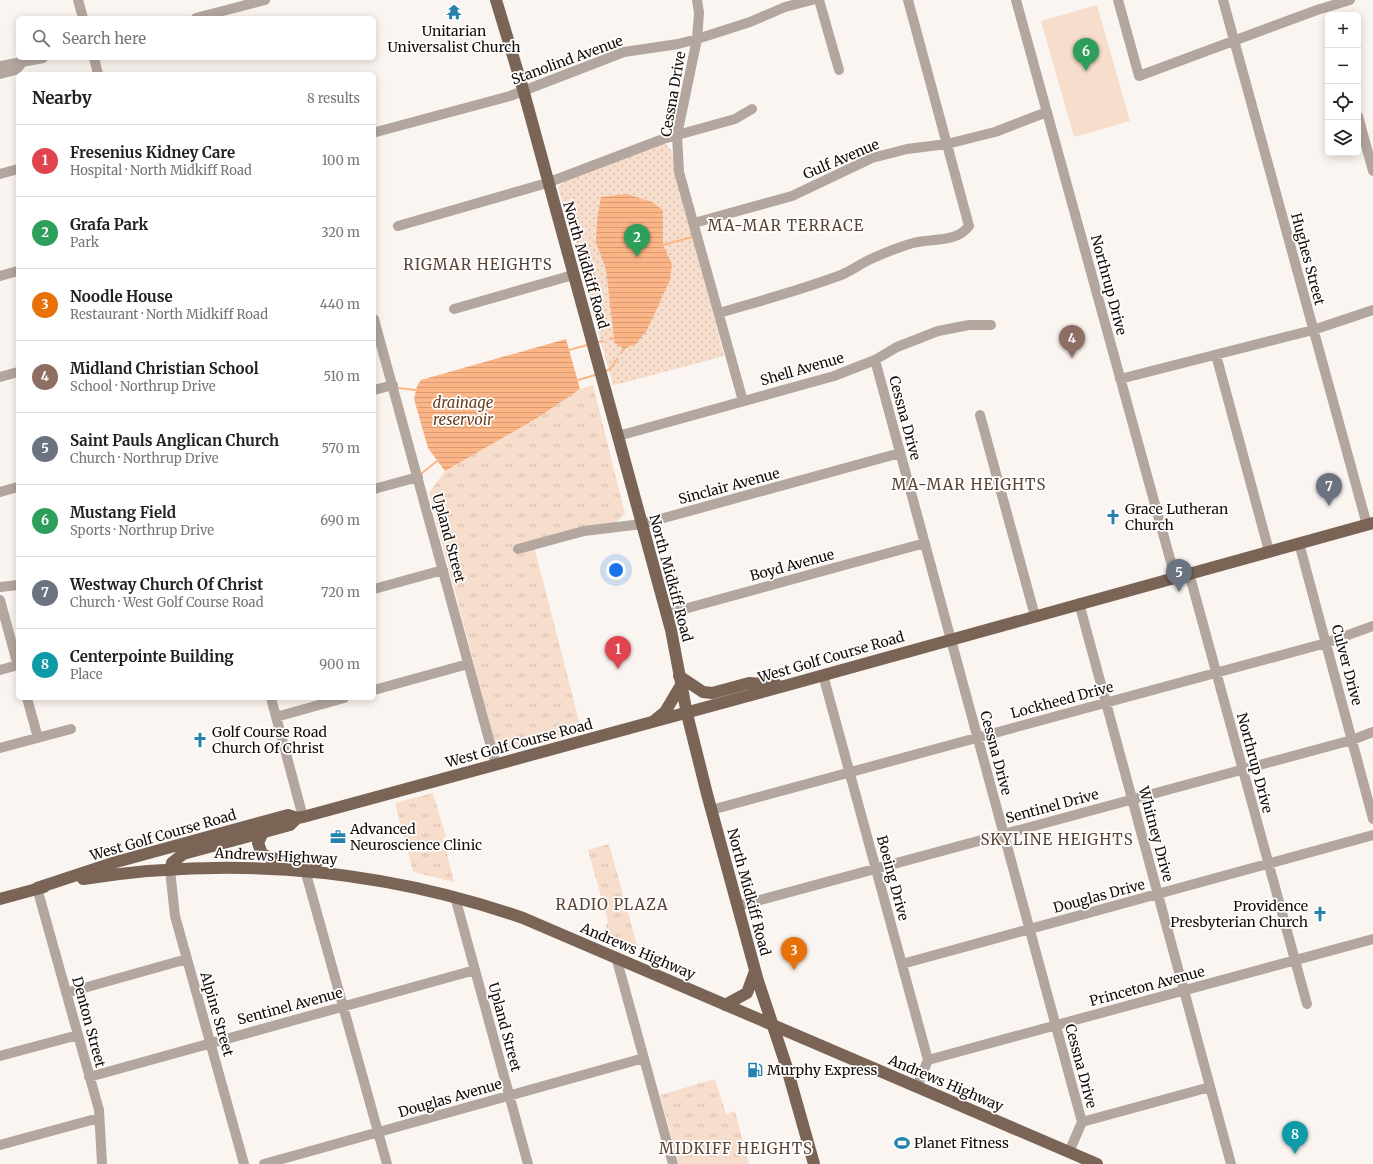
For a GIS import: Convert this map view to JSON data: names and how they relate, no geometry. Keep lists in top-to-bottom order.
{
  "streets": {
    "main road": ["North Midkiff Road", "West Golf Course Road", "Andrews Highway"],
    "street": [
      "Stanolind Avenue",
      "Cessna Drive",
      "Gulf Avenue",
      "Hughes Street",
      "Northrup Drive",
      "Shell Avenue",
      "Sinclair Avenue",
      "Upland Street",
      "Boyd Avenue",
      "Culver Drive",
      "Lockheed Drive",
      "Sentinel Drive",
      "Whitney Drive",
      "Boeing Drive",
      "Douglas Drive",
      "Princeton Avenue",
      "Sentinel Avenue",
      "Alpine Street",
      "Denton Street",
      "Douglas Avenue"
    ]
  },
  "crossings": [
    ["Stanolind Avenue", "Cessna Drive"],
    ["Stanolind Avenue", "North Midkiff Road"],
    ["Cessna Drive", "Gulf Avenue"],
    ["Cessna Drive", "Shell Avenue"],
    ["Cessna Drive", "Sinclair Avenue"],
    ["Cessna Drive", "Boyd Avenue"],
    ["Cessna Drive", "West Golf Course Road"],
    ["Cessna Drive", "Lockheed Drive"],
    ["Cessna Drive", "Sentinel Drive"],
    ["Cessna Drive", "Andrews Highway"],
    ["Cessna Drive", "Douglas Drive"],
    ["Cessna Drive", "Princeton Avenue"],
    ["Gulf Avenue", "Northrup Drive"],
    ["Hughes Street", "West Golf Course Road"],
    ["North Midkiff Road", "Shell Avenue"],
    ["North Midkiff Road", "Sinclair Avenue"],
    ["North Midkiff Road", "Boyd Avenue"],
    ["North Midkiff Road", "West Golf Course Road"],
    ["North Midkiff Road", "Lockheed Drive"],
    ["North Midkiff Road", "Sentinel Drive"],
    ["North Midkiff Road", "Andrews Highway"],
    ["Northrup Drive", "West Golf Course Road"],
    ["Northrup Drive", "Lockheed Drive"],
    ["Northrup Drive", "Sentinel Drive"],
    ["Northrup Drive", "Douglas Drive"],
    ["Northrup Drive", "Princeton Avenue"],
    ["Upland Street", "West Golf Course Road"],
    ["Upland Street", "Andrews Highway"],
    ["Upland Street", "Sentinel Avenue"],
    ["Upland Street", "Douglas Avenue"],
    ["West Golf Course Road", "Culver Drive"],
    ["West Golf Course Road", "Whitney Drive"],
    ["West Golf Course Road", "Andrews Highway"],
    ["West Golf Course Road", "Boeing Drive"],
    ["West Golf Course Road", "Alpine Street"],
    ["West Golf Course Road", "Denton Street"],
    ["Culver Drive", "Lockheed Drive"],
    ["Culver Drive", "Sentinel Drive"],
    ["Lockheed Drive", "Whitney Drive"],
    ["Lockheed Drive", "Boeing Drive"],
    ["Sentinel Drive", "Whitney Drive"],
    ["Sentinel Drive", "Boeing Drive"],
    ["Whitney Drive", "Douglas Drive"],
    ["Whitney Drive", "Princeton Avenue"],
    ["Andrews Highway", "Alpine Street"],
    ["Andrews Highway", "Denton Street"],
    ["Boeing Drive", "Douglas Drive"],
    ["Boeing Drive", "Princeton Avenue"],
    ["Sentinel Avenue", "Alpine Street"],
    ["Sentinel Avenue", "Denton Street"]
  ],
  "districts": [
    "MA-MAR TERRACE",
    "RIGMAR HEIGHTS",
    "MA-MAR HEIGHTS",
    "SKYLINE HEIGHTS",
    "RADIO PLAZA",
    "MIDKIFF HEIGHTS"
  ],
  "water": ["drainage reservoir"],
  "places": {
    "temple": ["Unitarian Universalist Church"],
    "church": ["Grace Lutheran Church", "Golf Course Road Church Of Christ", "Providence Presbyterian Church"],
    "office": ["Advanced Neuroscience Clinic"],
    "fuel station": ["Murphy Express"],
    "sports": ["Planet Fitness"]
  },
  "page": {
    "map_buttons": ["+", "−"],
    "search": "Search here",
    "pins": [
      "6",
      "2",
      "4",
      "7",
      "5",
      "1",
      "3",
      "8"
    ],
    "heading": ["Nearby", "8 results"],
    "list": [
      {
        "mark": "1",
        "name": "Fresenius Kidney Care",
        "note": "Hospital · North Midkiff Road",
        "value": "100 m"
      },
      {
        "mark": "2",
        "name": "Grafa Park",
        "note": "Park",
        "value": "320 m"
      },
      {
        "mark": "3",
        "name": "Noodle House",
        "note": "Restaurant · North Midkiff Road",
        "value": "440 m"
      },
      {
        "mark": "4",
        "name": "Midland Christian School",
        "note": "School · Northrup Drive",
        "value": "510 m"
      },
      {
        "mark": "5",
        "name": "Saint Pauls Anglican Church",
        "note": "Church · Northrup Drive",
        "value": "570 m"
      },
      {
        "mark": "6",
        "name": "Mustang Field",
        "note": "Sports · Northrup Drive",
        "value": "690 m"
      },
      {
        "mark": "7",
        "name": "Westway Church Of Christ",
        "note": "Church · West Golf Course Road",
        "value": "720 m"
      },
      {
        "mark": "8",
        "name": "Centerpointe Building",
        "note": "Place",
        "value": "900 m"
      }
    ]
  }
}
